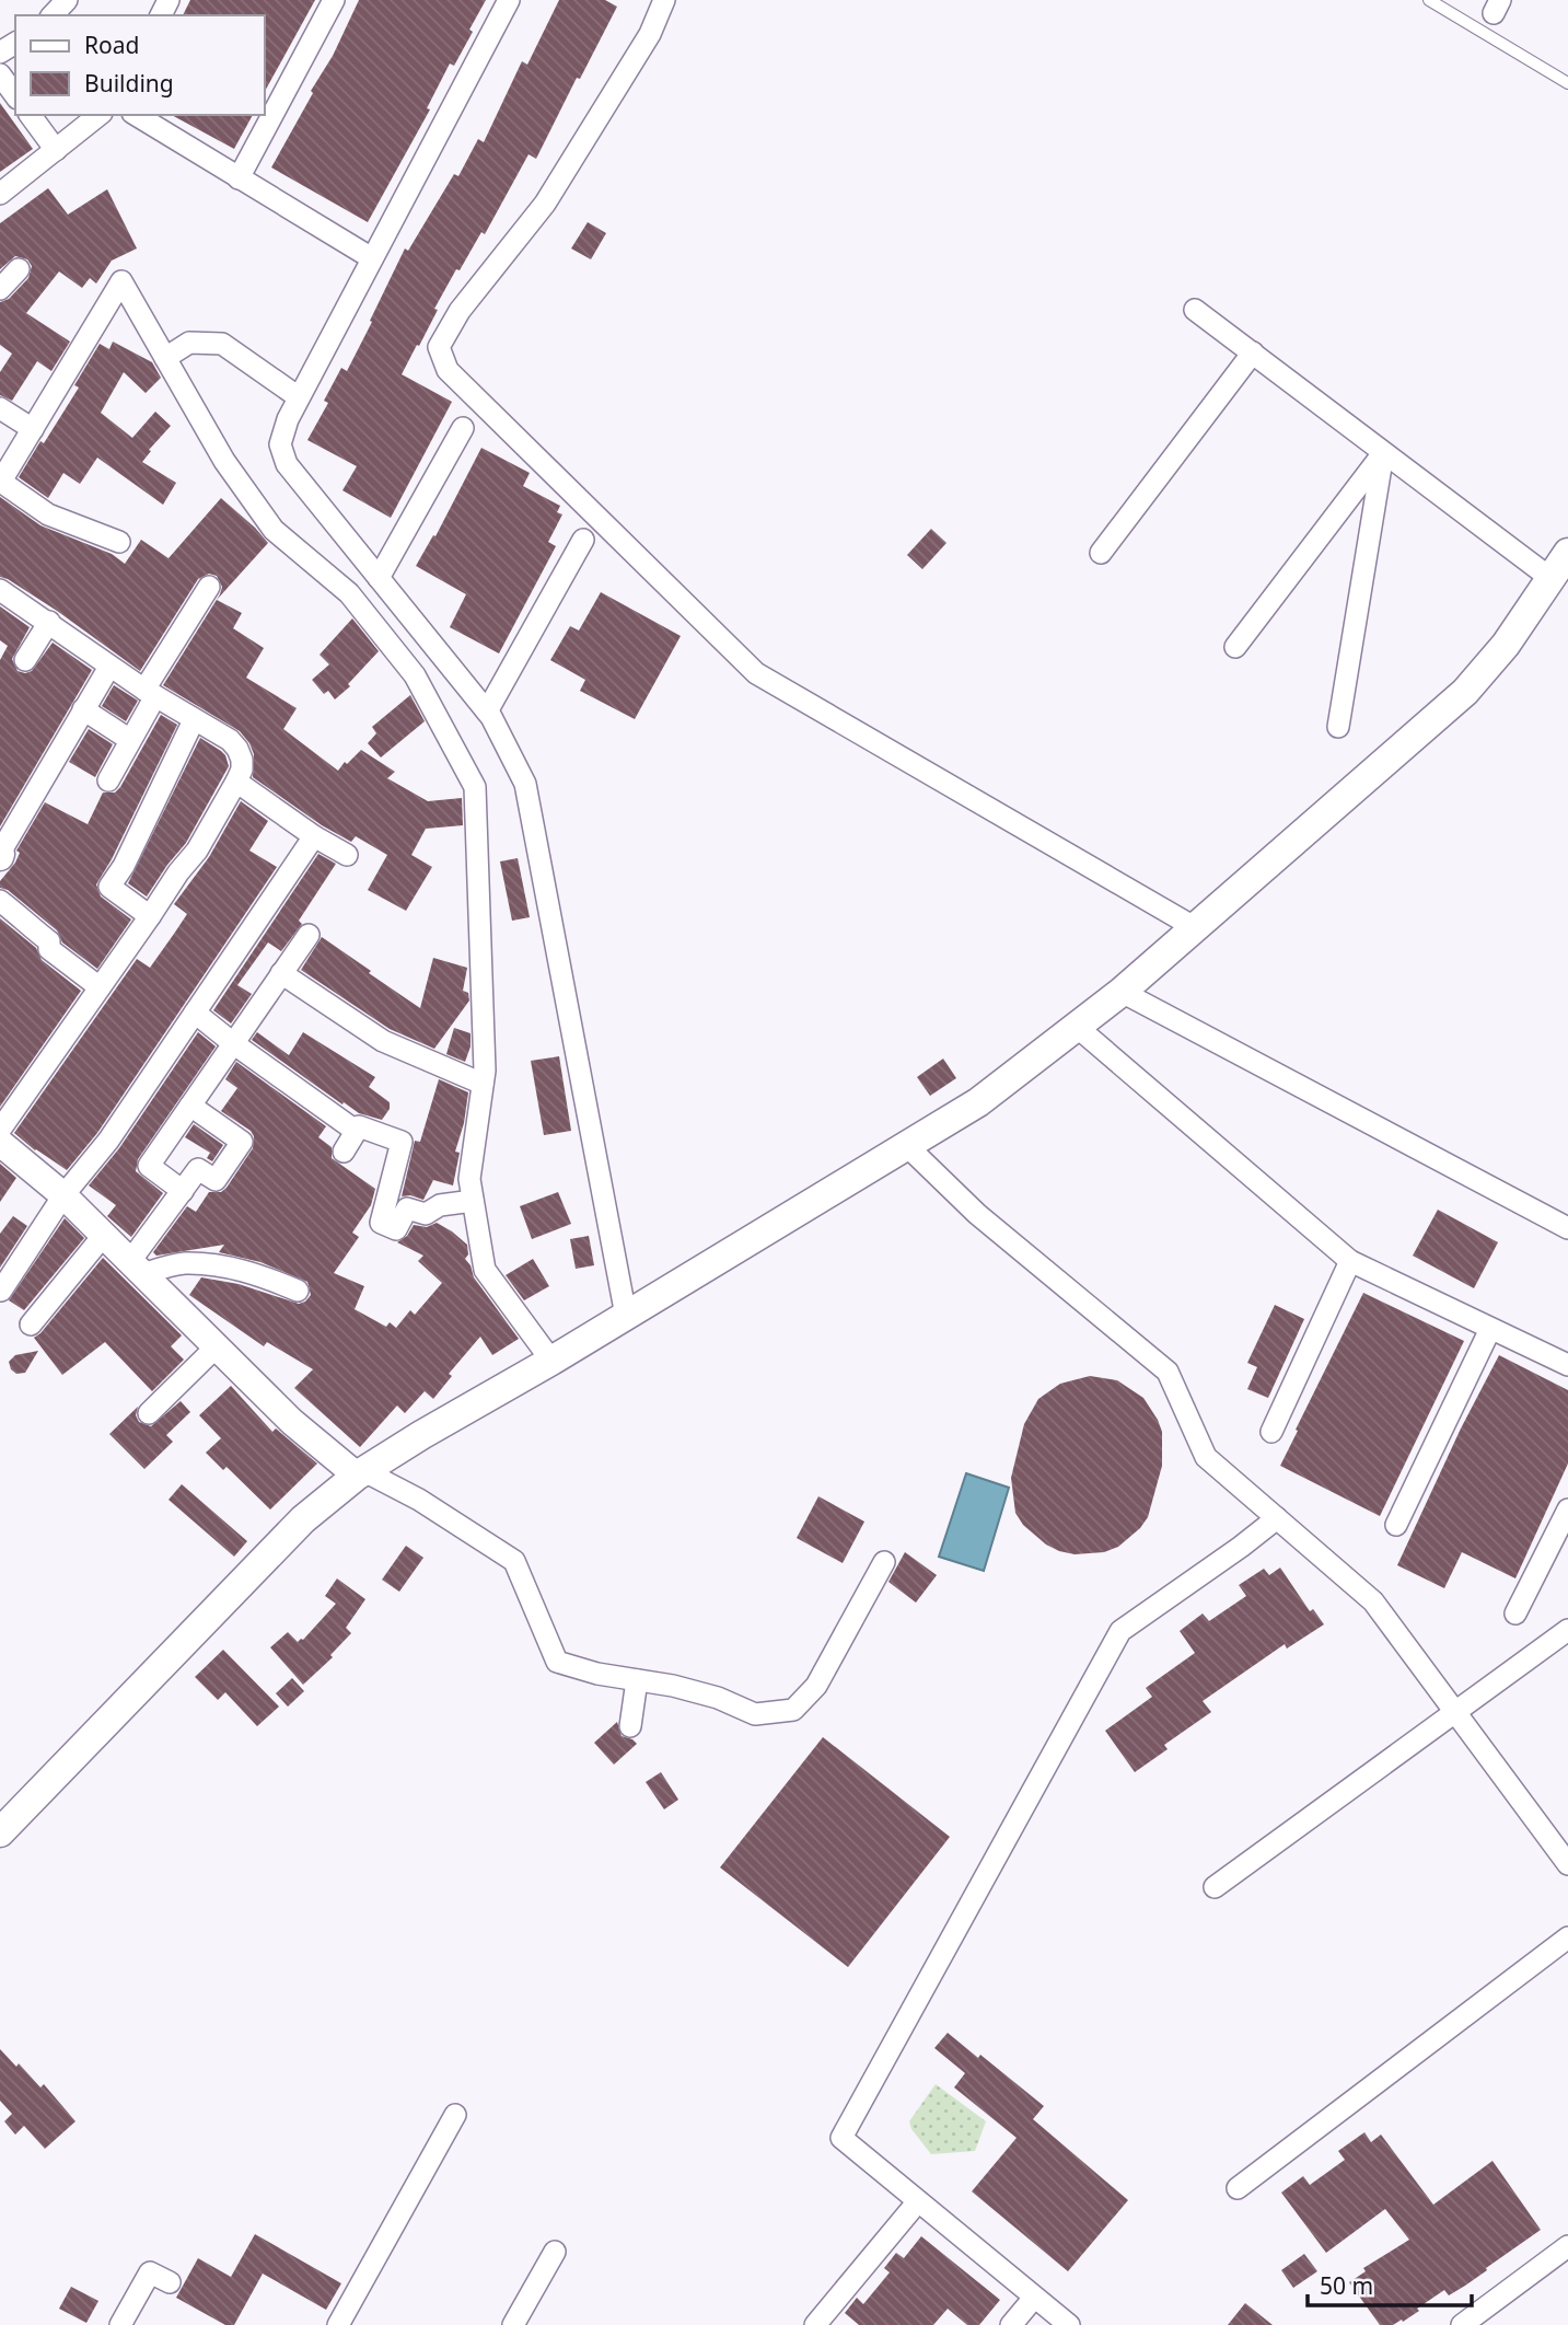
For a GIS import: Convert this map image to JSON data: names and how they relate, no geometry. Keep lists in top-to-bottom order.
{
  "legend": ["Road", "Building"],
  "scale_bar": "50 m"
}
